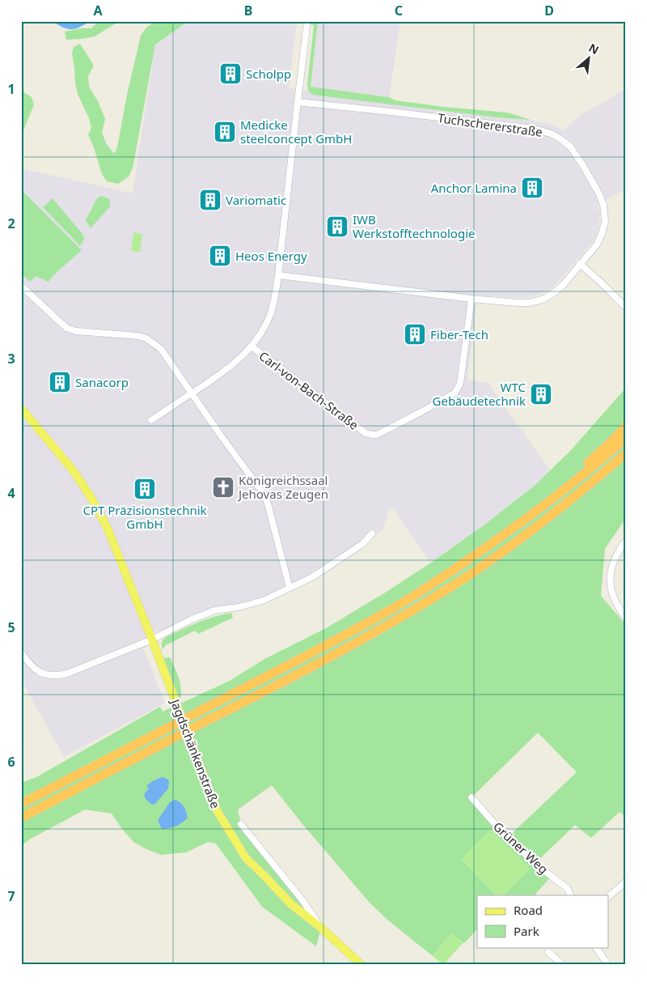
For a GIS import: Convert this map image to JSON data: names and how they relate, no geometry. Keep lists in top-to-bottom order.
{
  "streets": {
    "main road": ["Jagdschänkenstraße"],
    "street": ["Tuchschererstraße", "Carl-von-Bach-Straße", "Grüner Weg"]
  },
  "crossings": [
    ["Tuchschererstraße", "Carl-von-Bach-Straße"]
  ],
  "places": {
    "building": [
      "Scholpp",
      "Medicke steelconcept GmbH",
      "Anchor Lamina",
      "Variomatic",
      "IWB Werkstofftechnologie",
      "Heos Energy",
      "Fiber-Tech",
      "Sanacorp",
      "WTC Gebäudetechnik",
      "CPT Präzisionstechnik GmbH"
    ],
    "church": ["Königreichssaal Jehovas Zeugen"]
  },
  "legend": ["Road", "Park"],
  "north": "top right",
  "grid": {
    "columns": [
      "A",
      "B",
      "C",
      "D"
    ],
    "rows": [
      "1",
      "2",
      "3",
      "4",
      "5",
      "6",
      "7"
    ]
  }
}
